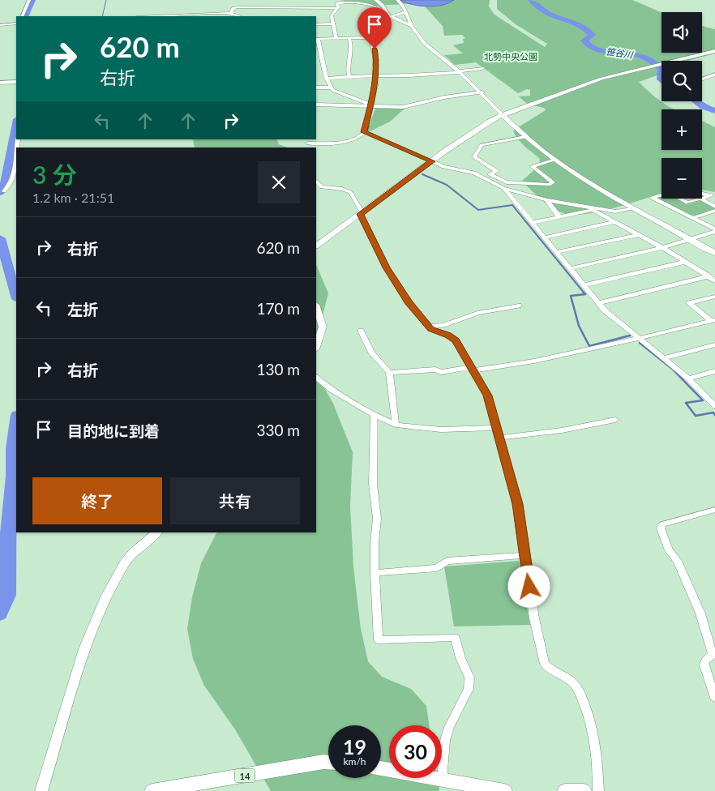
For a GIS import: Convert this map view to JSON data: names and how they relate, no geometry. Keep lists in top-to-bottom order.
{
  "streets": {
    "main road": ["14"]
  },
  "water": ["笹谷川"],
  "parks": ["北勢中央公園"],
  "page": {
    "map_buttons": ["+", "−"],
    "turn": ["620 m", "右折"],
    "heading": ["3 分", "1.2 km · 21:51"],
    "list": [
      {
        "name": "右折",
        "value": "620 m"
      },
      {
        "name": "左折",
        "value": "170 m"
      },
      {
        "name": "右折",
        "value": "130 m"
      },
      {
        "name": "目的地に到着",
        "value": "330 m"
      }
    ],
    "buttons": ["終了", "共有"],
    "speed": "19 km/h",
    "limit": "30"
  }
}
